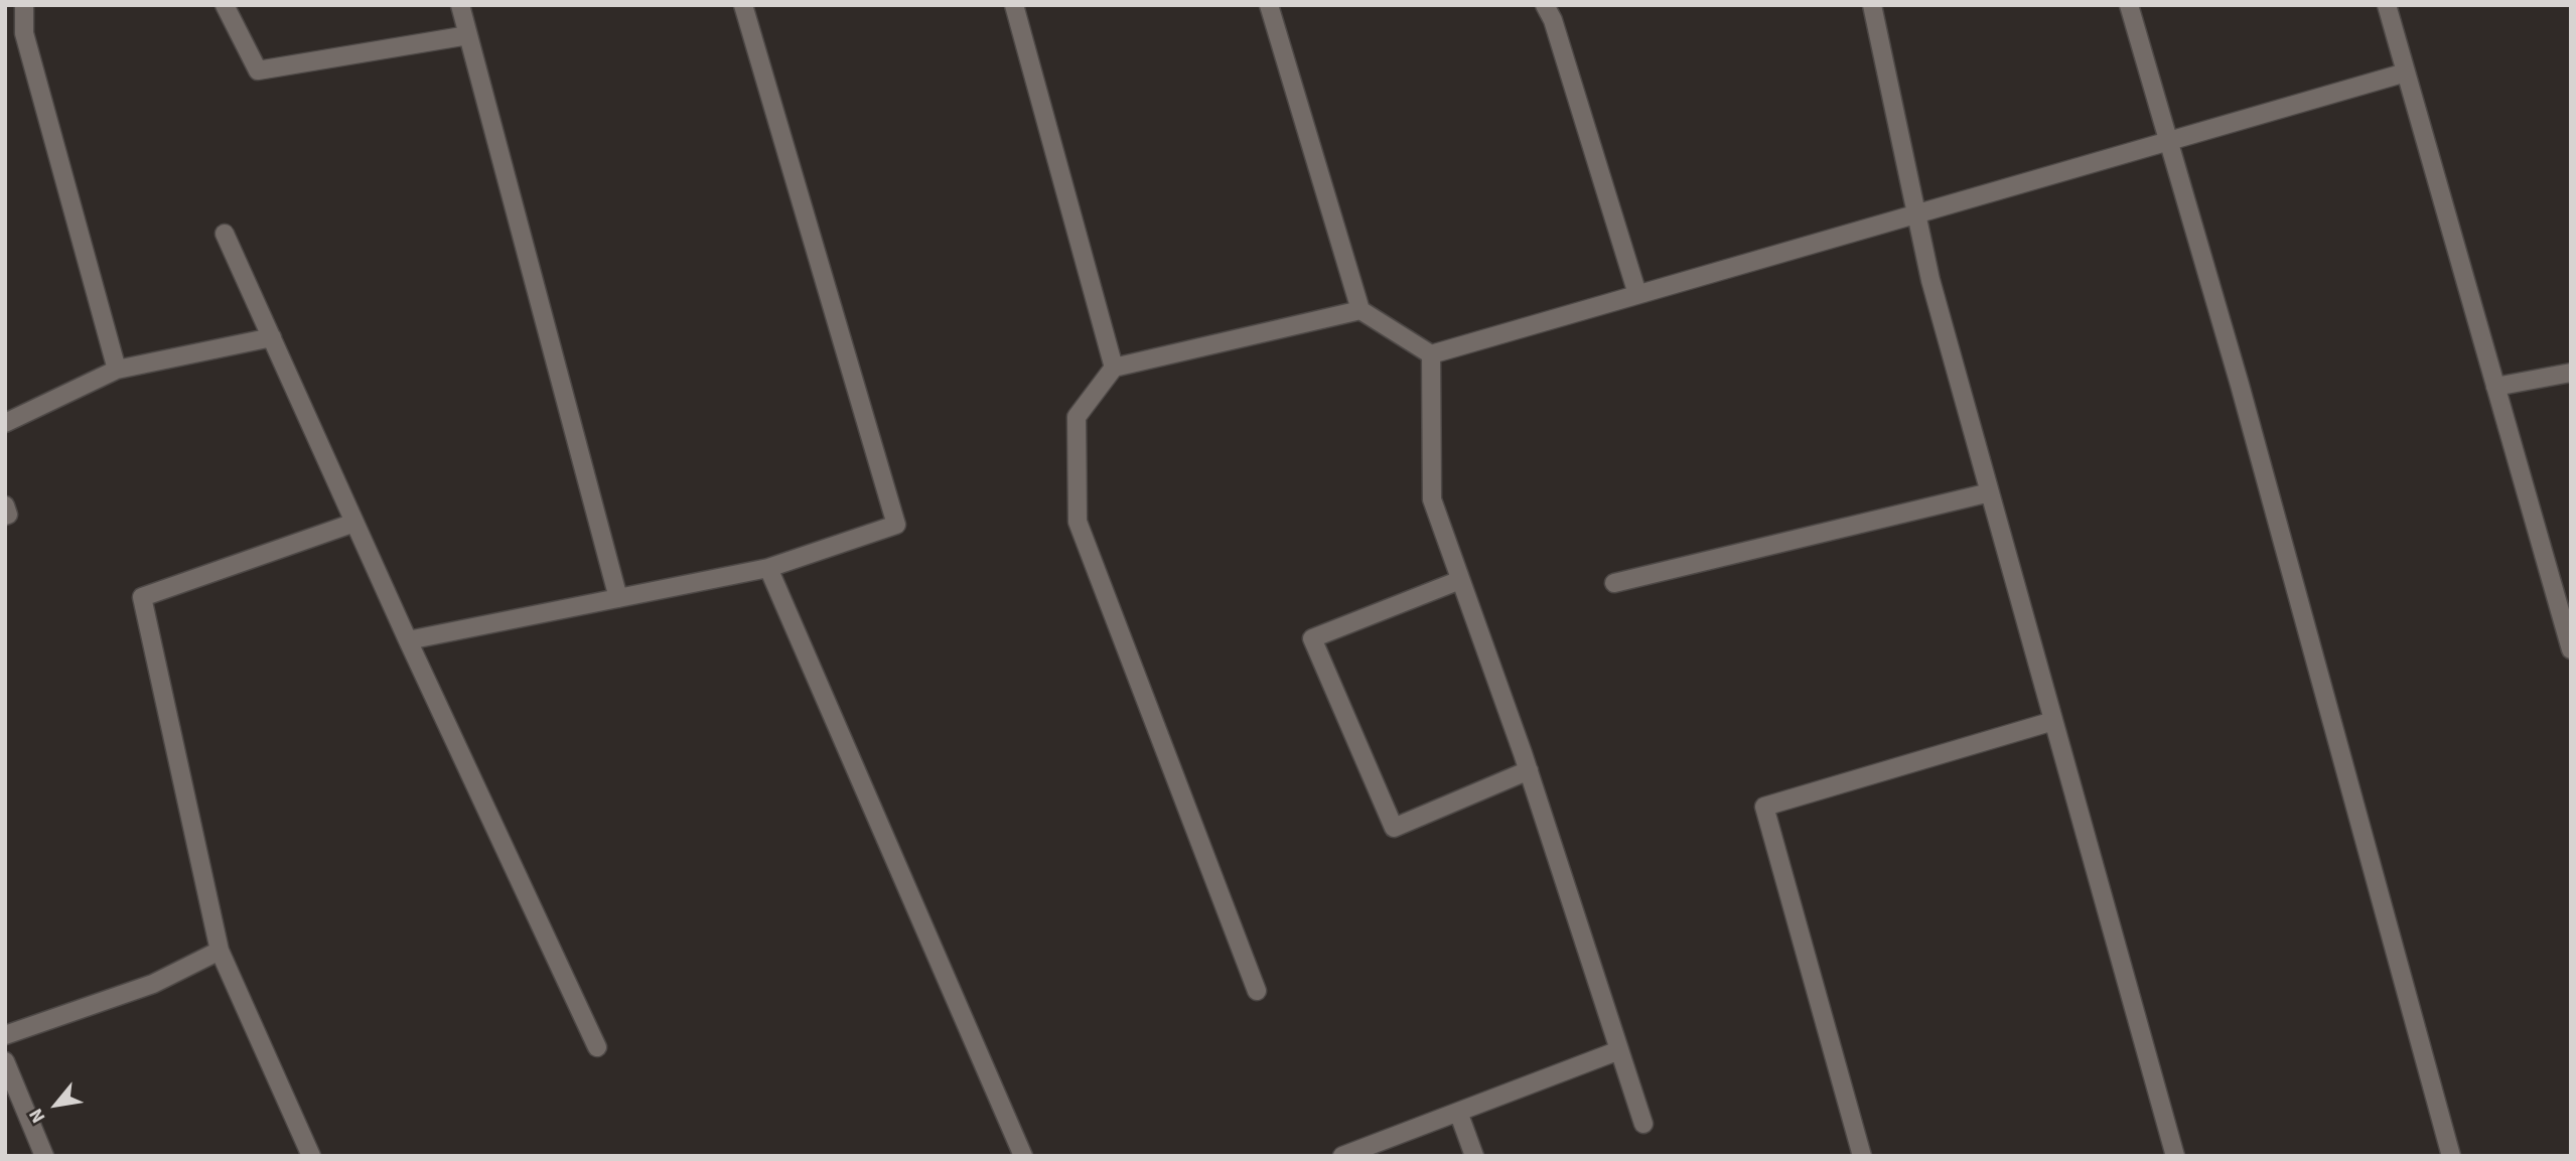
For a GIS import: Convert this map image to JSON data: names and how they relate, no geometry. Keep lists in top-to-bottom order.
{
  "north": "bottom left"
}
